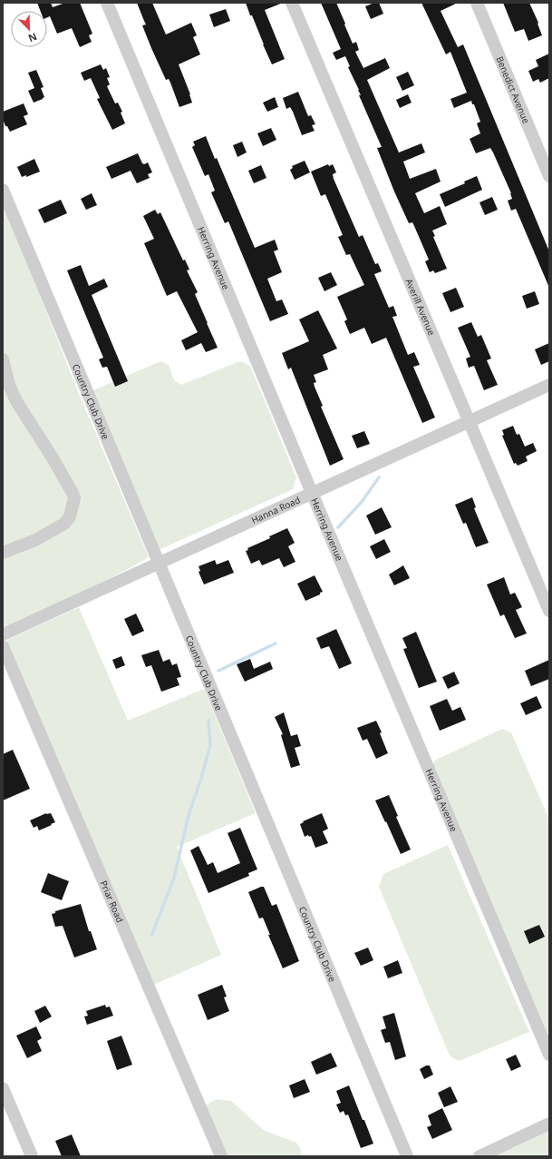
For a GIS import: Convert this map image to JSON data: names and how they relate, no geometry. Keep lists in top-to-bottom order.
{
  "streets": {
    "street": [
      "Benedict Avenue",
      "Herring Avenue",
      "Averill Avenue",
      "Country Club Drive",
      "Hanna Road",
      "Priar Road"
    ]
  },
  "crossings": [
    ["Herring Avenue", "Hanna Road"],
    ["Averill Avenue", "Hanna Road"],
    ["Country Club Drive", "Hanna Road"]
  ],
  "north": "bottom right"
}
